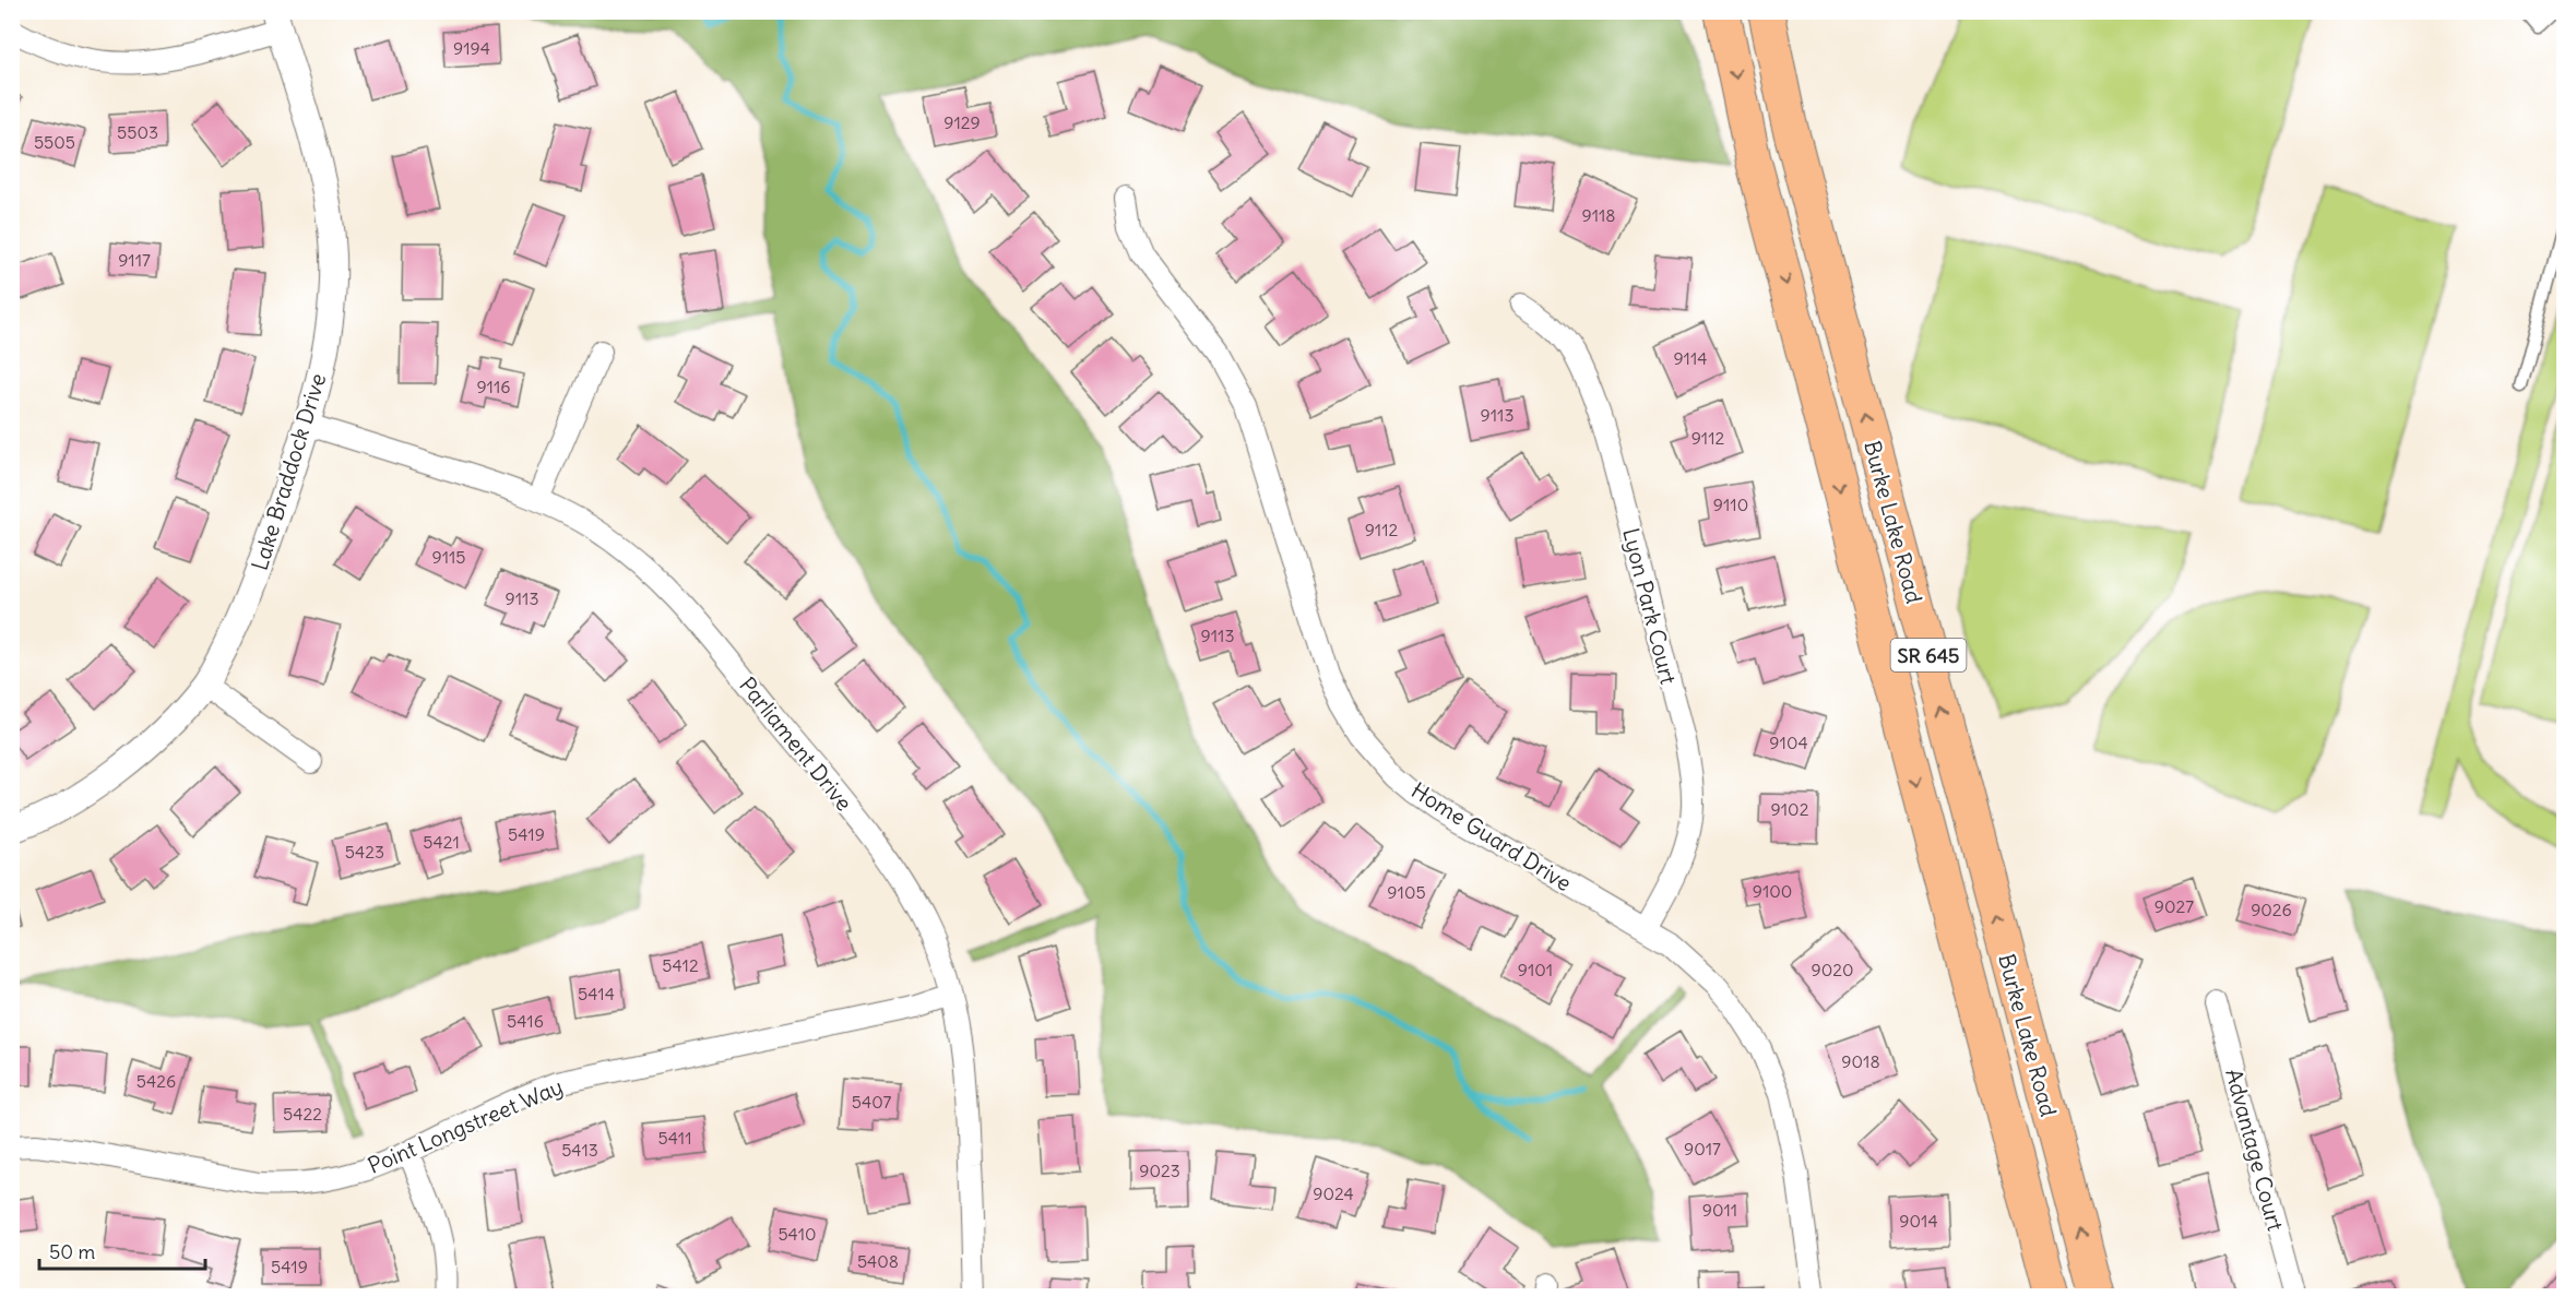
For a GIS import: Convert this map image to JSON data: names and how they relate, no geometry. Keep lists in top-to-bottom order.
{
  "streets": {
    "main road": ["Burke Lake Road", "SR 645"],
    "street": [
      "Lake Braddock Drive",
      "Lyon Park Court",
      "Parliament Drive",
      "Home Guard Drive",
      "Point Longstreet Way",
      "Advantage Court"
    ]
  },
  "crossings": [
    ["Lake Braddock Drive", "Parliament Drive"],
    ["Lyon Park Court", "Home Guard Drive"],
    ["Parliament Drive", "Point Longstreet Way"]
  ],
  "house_numbers": [
    "9194",
    "9129",
    "5503",
    "5505",
    "9118",
    "9117",
    "9114",
    "9116",
    "9113",
    "9112",
    "9110",
    "9112",
    "9115",
    "9113",
    "9113",
    "9104",
    "9102",
    "5419",
    "5421",
    "5423",
    "9100",
    "9105",
    "9027",
    "9026",
    "5412",
    "9101",
    "9020",
    "5414",
    "5416",
    "9018",
    "5426",
    "5407",
    "5422",
    "5411",
    "9017",
    "5413",
    "9023",
    "9024",
    "9011",
    "9014",
    "5410",
    "5408",
    "5419"
  ],
  "scale_bar": "50 m"
}
